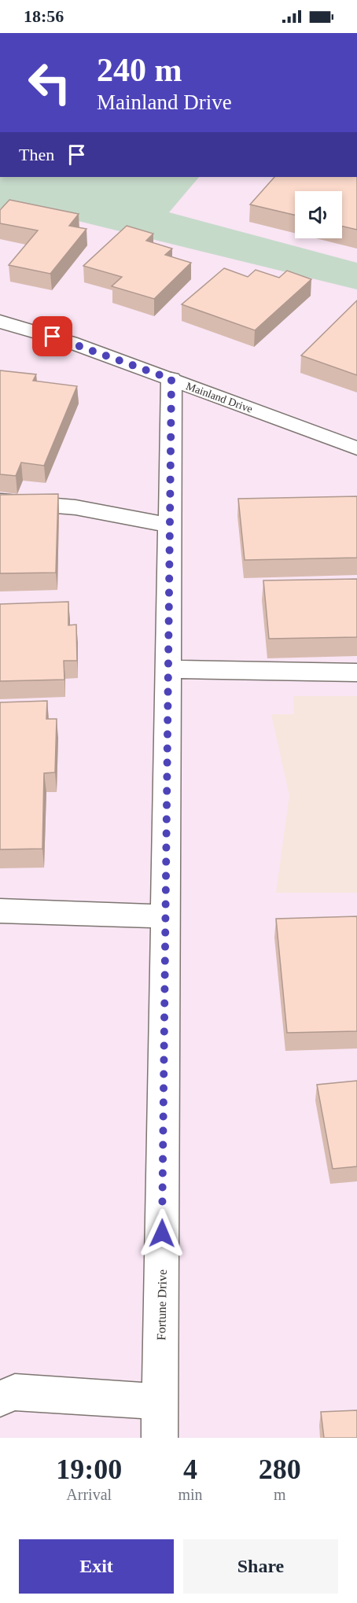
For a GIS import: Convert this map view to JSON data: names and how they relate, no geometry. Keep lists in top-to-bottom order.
{
  "streets": {
    "street": ["Mainland Drive", "Fortune Drive"]
  },
  "crossings": [
    ["Mainland Drive", "Fortune Drive"]
  ],
  "page": {
    "status": "18:56",
    "turn": ["240 m", "Mainland Drive"],
    "then": "Then",
    "eta": [
      "19:00",
      "Arrival",
      "4",
      "min",
      "280",
      "m"
    ],
    "buttons": ["Exit", "Share"]
  }
}
